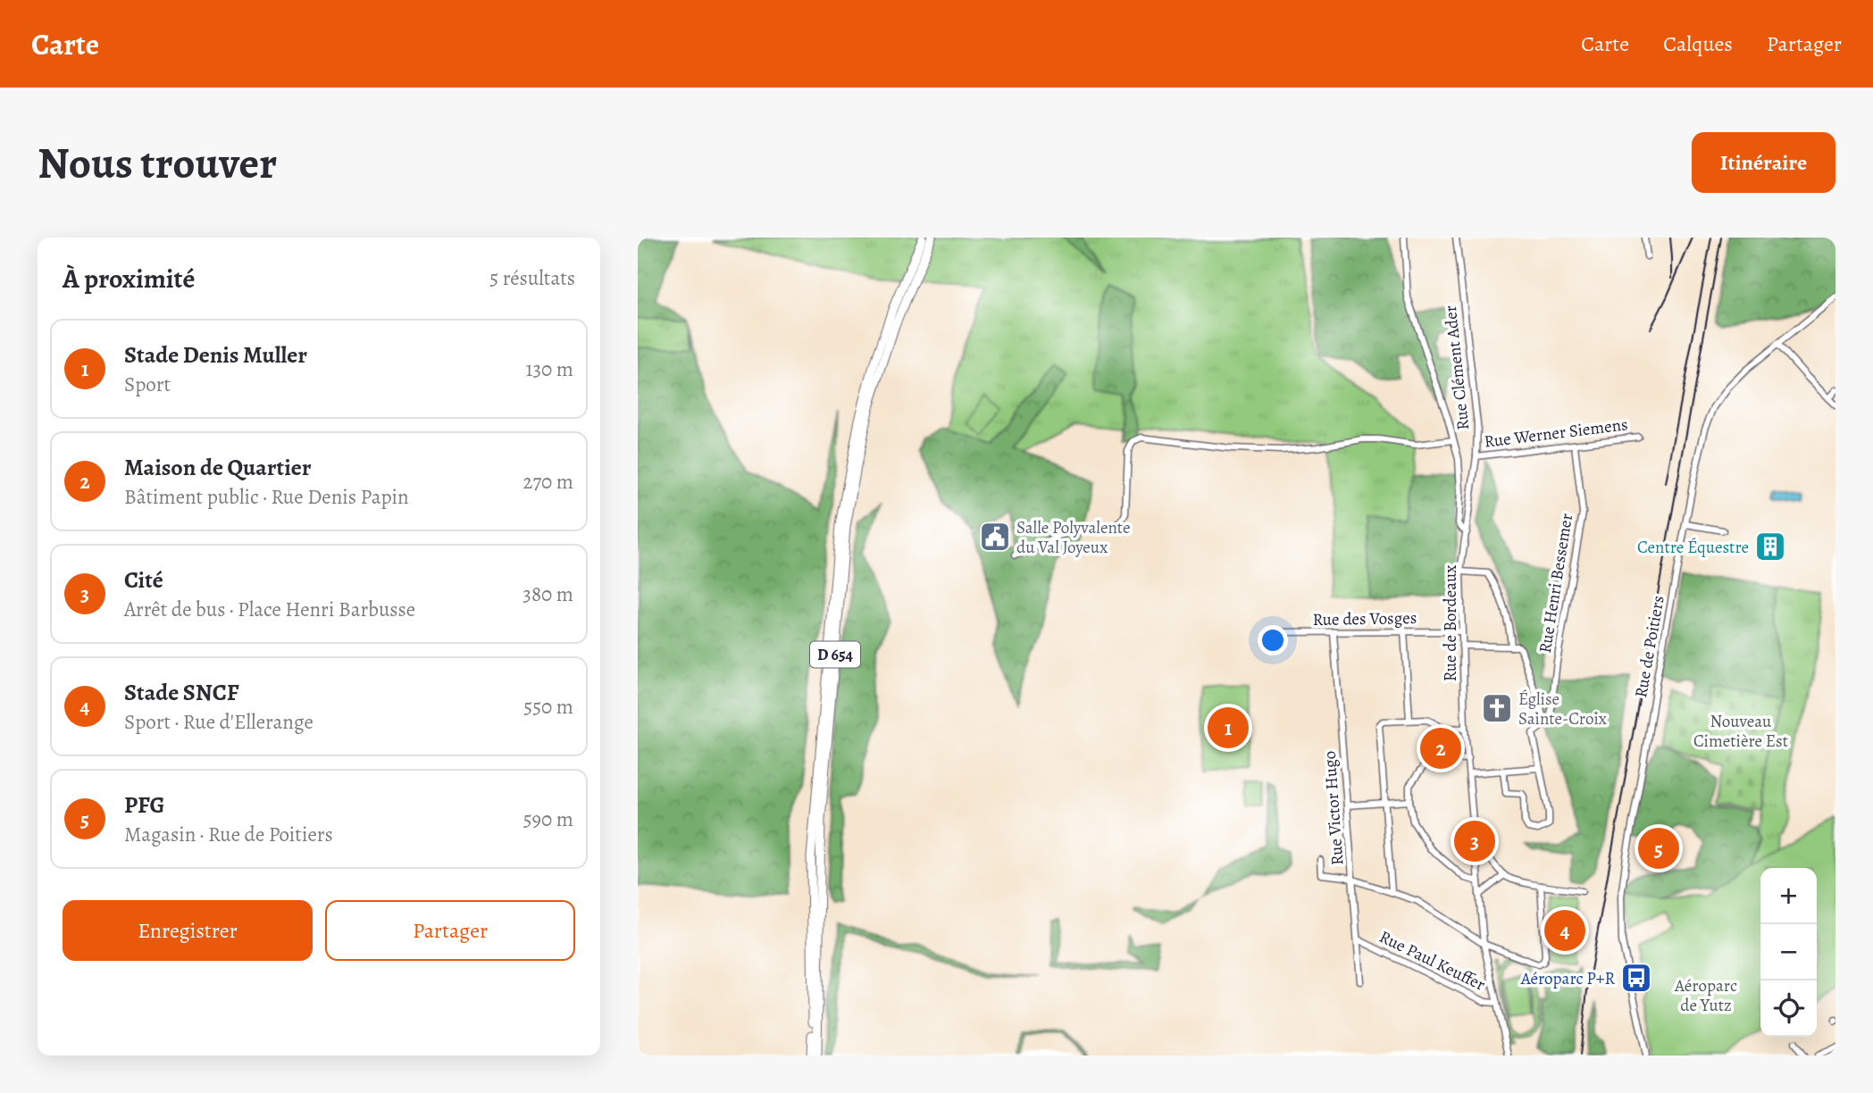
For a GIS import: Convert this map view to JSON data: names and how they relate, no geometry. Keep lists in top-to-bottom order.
{
  "streets": {
    "highway": ["D 654"],
    "street": [
      "Rue Clément Ader",
      "Rue Werner Siemens",
      "Rue Henri Bessemer",
      "Rue des Vosges",
      "Rue de Bordeaux",
      "Rue de Poitiers",
      "Rue Victor Hugo",
      "Rue Paul Keuffer"
    ]
  },
  "crossings": [
    ["Rue Clément Ader", "Rue Werner Siemens"],
    ["Rue Clément Ader", "Rue de Bordeaux"],
    ["Rue Werner Siemens", "Rue Henri Bessemer"],
    ["Rue des Vosges", "Rue de Bordeaux"],
    ["Rue des Vosges", "Rue Victor Hugo"],
    ["Rue de Bordeaux", "Rue Paul Keuffer"],
    ["Rue Victor Hugo", "Rue Paul Keuffer"]
  ],
  "parks": ["Nouveau Cimetière Est", "Aéroparc de Yutz"],
  "places": {
    "public building": ["Salle Polyvalente du Val Joyeux"],
    "building": ["Centre Équestre"],
    "church": ["Église Sainte-Croix"],
    "bus stop": ["Aéroparc P+R"]
  },
  "page": {
    "header": "Carte",
    "nav": ["Carte", "Calques", "Partager"],
    "buttons": [
      "Itinéraire",
      ["Enregistrer", "Partager"]
    ],
    "title": "Nous trouver",
    "heading": ["À proximité", "5 résultats"],
    "list": [
      {
        "mark": "1",
        "name": "Stade Denis Muller",
        "note": "Sport",
        "value": "130 m"
      },
      {
        "mark": "2",
        "name": "Maison de Quartier",
        "note": "Bâtiment public · Rue Denis Papin",
        "value": "270 m"
      },
      {
        "mark": "3",
        "name": "Cité",
        "note": "Arrêt de bus · Place Henri Barbusse",
        "value": "380 m"
      },
      {
        "mark": "4",
        "name": "Stade SNCF",
        "note": "Sport · Rue d'Ellerange",
        "value": "550 m"
      },
      {
        "mark": "5",
        "name": "PFG",
        "note": "Magasin · Rue de Poitiers",
        "value": "590 m"
      }
    ],
    "pins": [
      "1",
      "2",
      "3",
      "5",
      "4"
    ],
    "map_buttons": ["+", "−"]
  }
}
